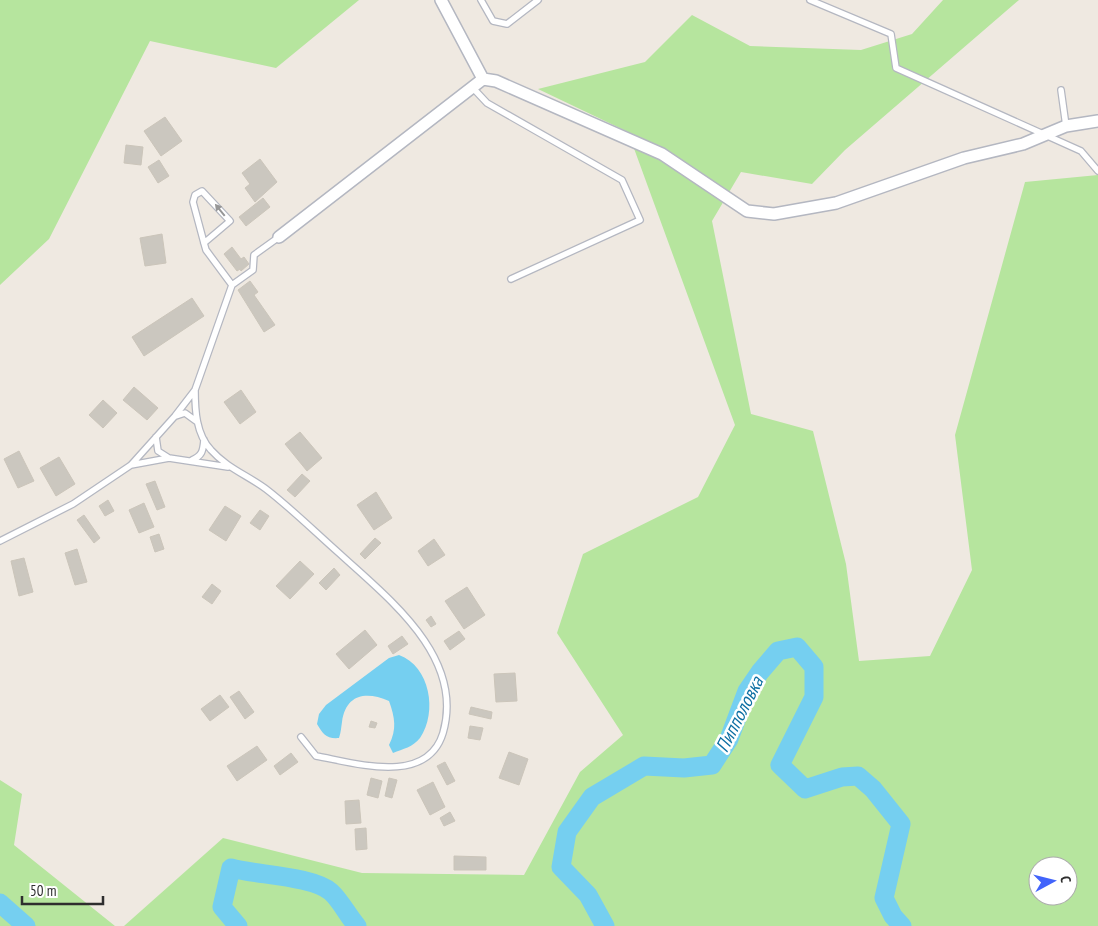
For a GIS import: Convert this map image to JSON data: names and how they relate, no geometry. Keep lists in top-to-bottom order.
{
  "water": ["Пипполовка"],
  "scale_bar": "50 m",
  "north": "right"
}
